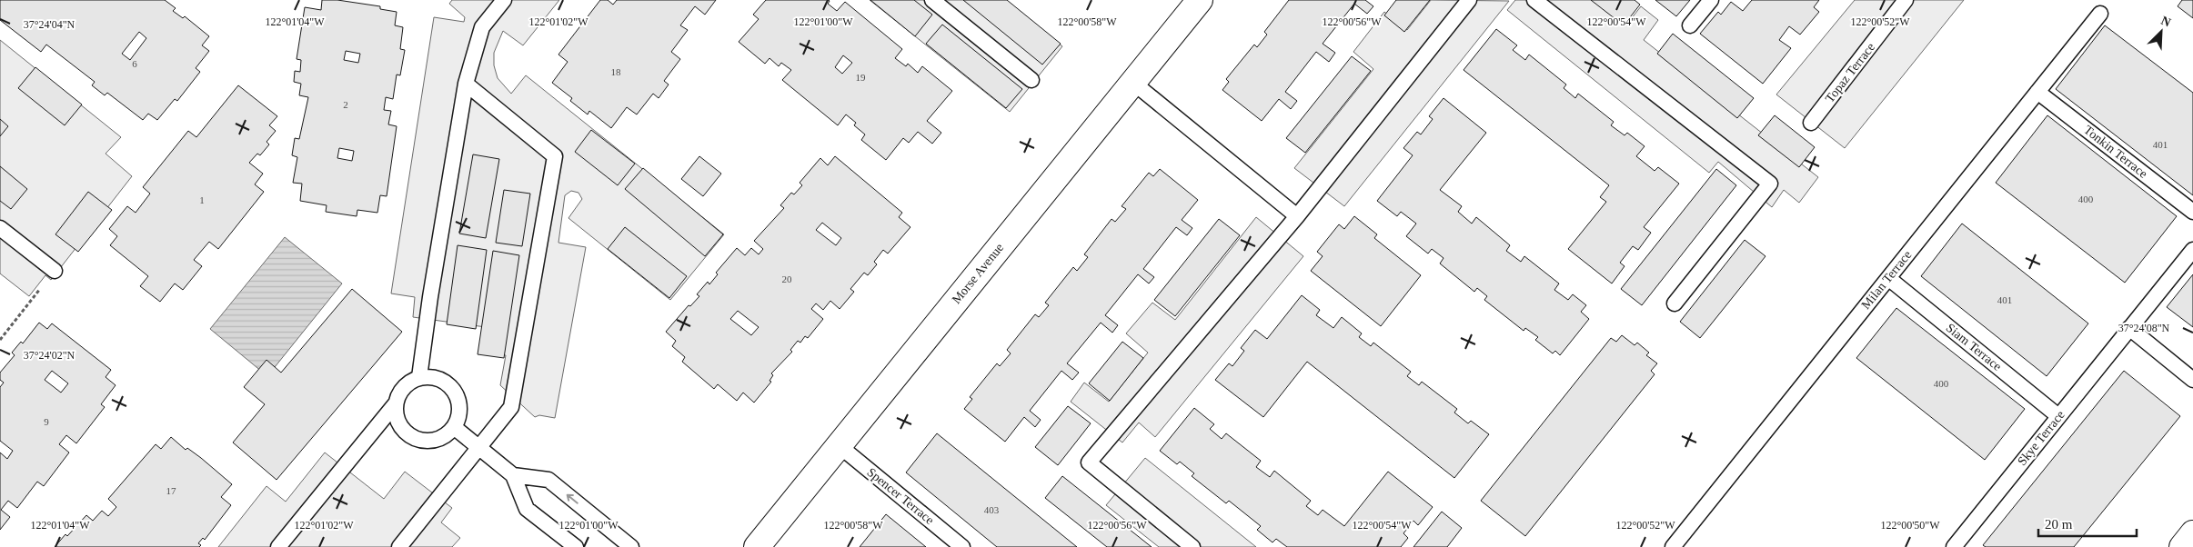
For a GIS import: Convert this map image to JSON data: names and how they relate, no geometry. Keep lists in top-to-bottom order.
{
  "streets": {
    "street": ["Morse Avenue"],
    "lane": [
      "Topaz Terrace",
      "Tonkin Terrace",
      "Milan Terrace",
      "Siam Terrace",
      "Skye Terrace",
      "Spencer Terrace"
    ]
  },
  "crossings": [
    ["Tonkin Terrace", "Milan Terrace"],
    ["Morse Avenue", "Spencer Terrace"],
    ["Milan Terrace", "Siam Terrace"],
    ["Siam Terrace", "Skye Terrace"]
  ],
  "house_numbers": [
    "6",
    "18",
    "19",
    "2",
    "401",
    "400",
    "1",
    "20",
    "401",
    "400",
    "9",
    "17",
    "403"
  ],
  "scale_bar": "20 m",
  "north": "top right",
  "coordinates": [
    "122°01'04\"W",
    "122°01'02\"W",
    "122°01'00\"W",
    "122°00'56\"W",
    "122°00'54\"W",
    "122°00'52\"W",
    "122°00'58\"W",
    "37°24'04\"N",
    "37°24'08\"N",
    "37°24'02\"N",
    "122°00'50\"W"
  ]
}
